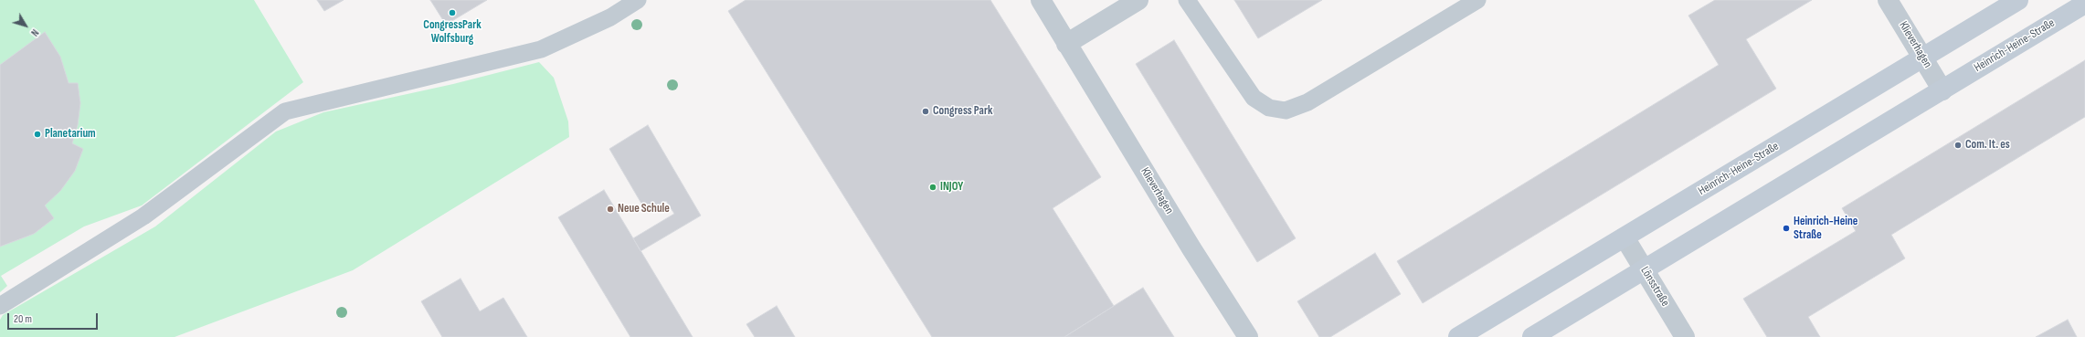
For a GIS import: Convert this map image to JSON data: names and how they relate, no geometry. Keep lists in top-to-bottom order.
{
  "streets": {
    "street": ["Klieverhagen", "Heinrich-Heine-Straße", "Lönsstraße"]
  },
  "crossings": [
    ["Klieverhagen", "Heinrich-Heine-Straße"],
    ["Heinrich-Heine-Straße", "Lönsstraße"]
  ],
  "places": [
    "CongressPark Wolfsburg",
    "Congress Park",
    "Planetarium",
    "Com. It. es",
    "INJOY",
    "Neue Schule",
    "Heinrich-Heine Straße"
  ],
  "scale_bar": "20 m",
  "north": "bottom right"
}
